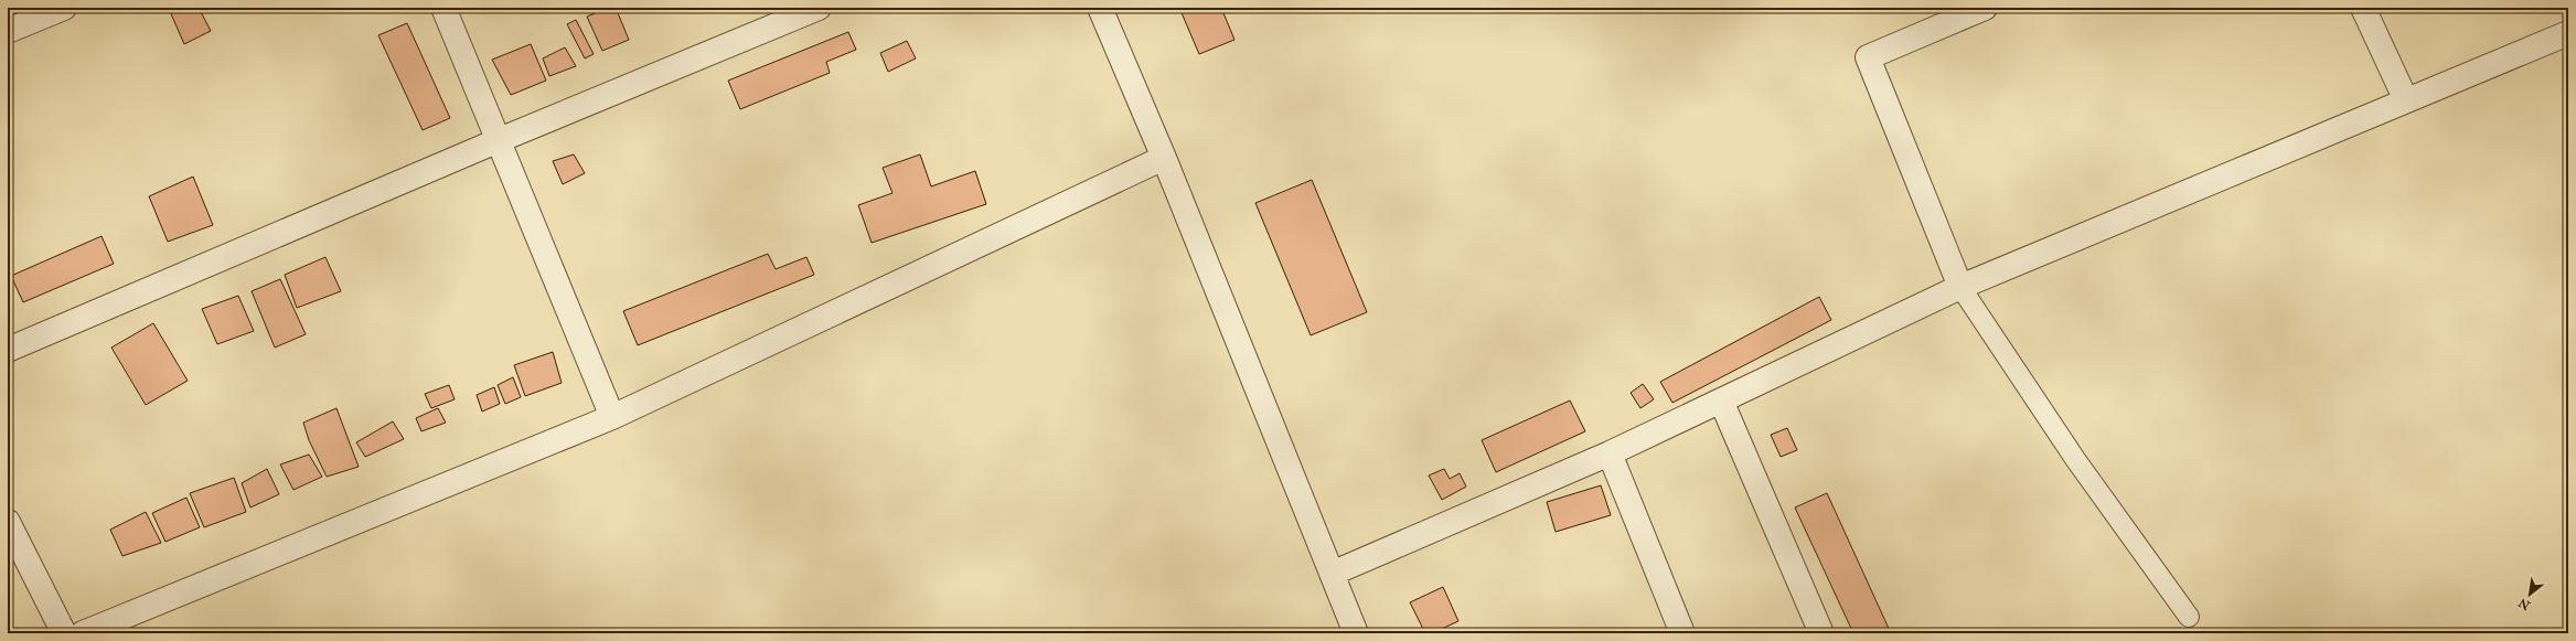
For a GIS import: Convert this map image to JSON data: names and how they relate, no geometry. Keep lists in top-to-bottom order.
{
  "north": "bottom left"
}
